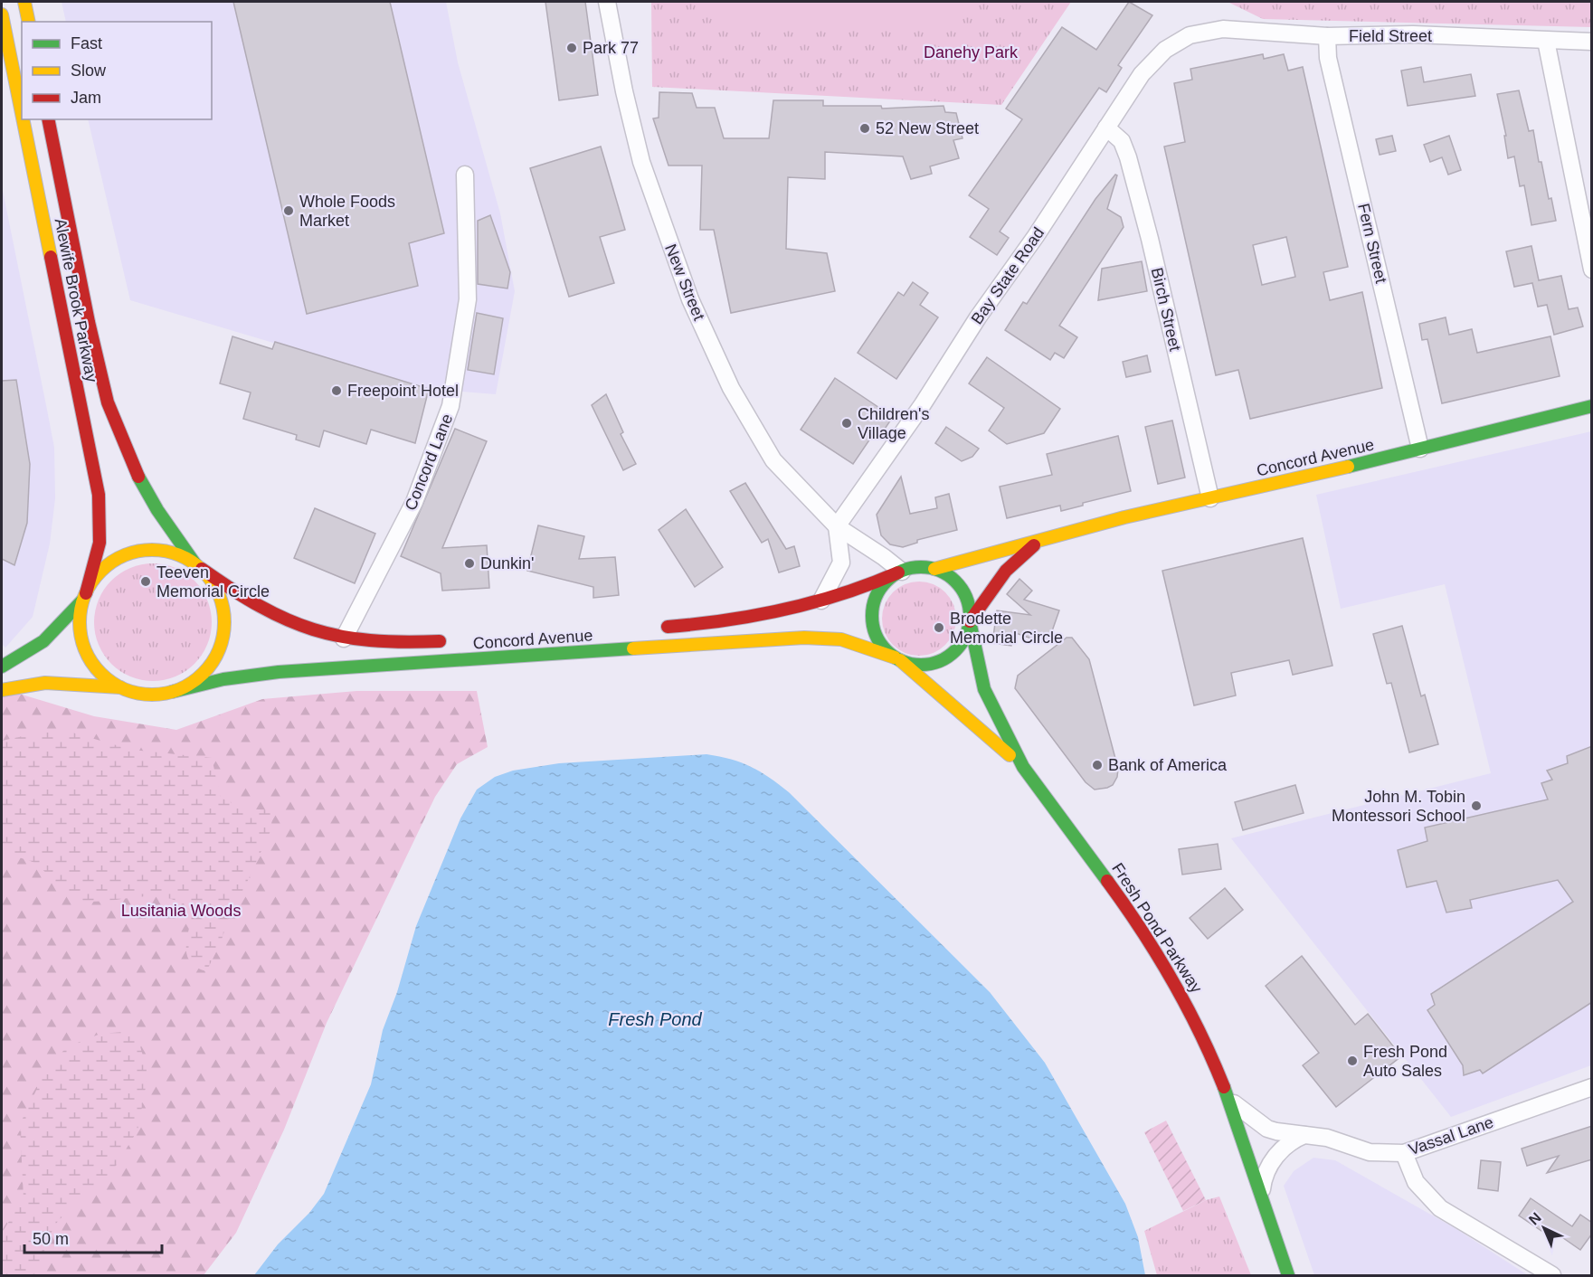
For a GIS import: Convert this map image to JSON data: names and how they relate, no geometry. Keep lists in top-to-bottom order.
{
  "streets": {
    "main road": ["Alewife Brook Parkway", "Concord Avenue", "Fresh Pond Parkway"],
    "street": [
      "Field Street",
      "Fern Street",
      "Bay State Road",
      "New Street",
      "Birch Street",
      "Concord Lane",
      "Vassal Lane"
    ]
  },
  "crossings": [
    ["Field Street", "Fern Street"],
    ["Field Street", "Bay State Road"],
    ["Fern Street", "Concord Avenue"],
    ["Bay State Road", "New Street"],
    ["Bay State Road", "Birch Street"],
    ["New Street", "Concord Avenue"],
    ["New Street", "Fresh Pond Parkway"],
    ["Alewife Brook Parkway", "Concord Avenue"],
    ["Birch Street", "Concord Avenue"],
    ["Concord Avenue", "Concord Lane"],
    ["Concord Avenue", "Fresh Pond Parkway"],
    ["Fresh Pond Parkway", "Vassal Lane"]
  ],
  "water": ["Fresh Pond"],
  "parks": ["Danehy Park", "Lusitania Woods"],
  "places": [
    "Park 77",
    "52 New Street",
    "Whole Foods Market",
    "Freepoint Hotel",
    "Children's Village",
    "Dunkin'",
    "Teeven Memorial Circle",
    "Brodette Memorial Circle",
    "Bank of America",
    "John M. Tobin Montessori School",
    "Fresh Pond Auto Sales"
  ],
  "legend": ["Fast", "Slow", "Jam"],
  "scale_bar": "50 m",
  "north": "top left"
}
